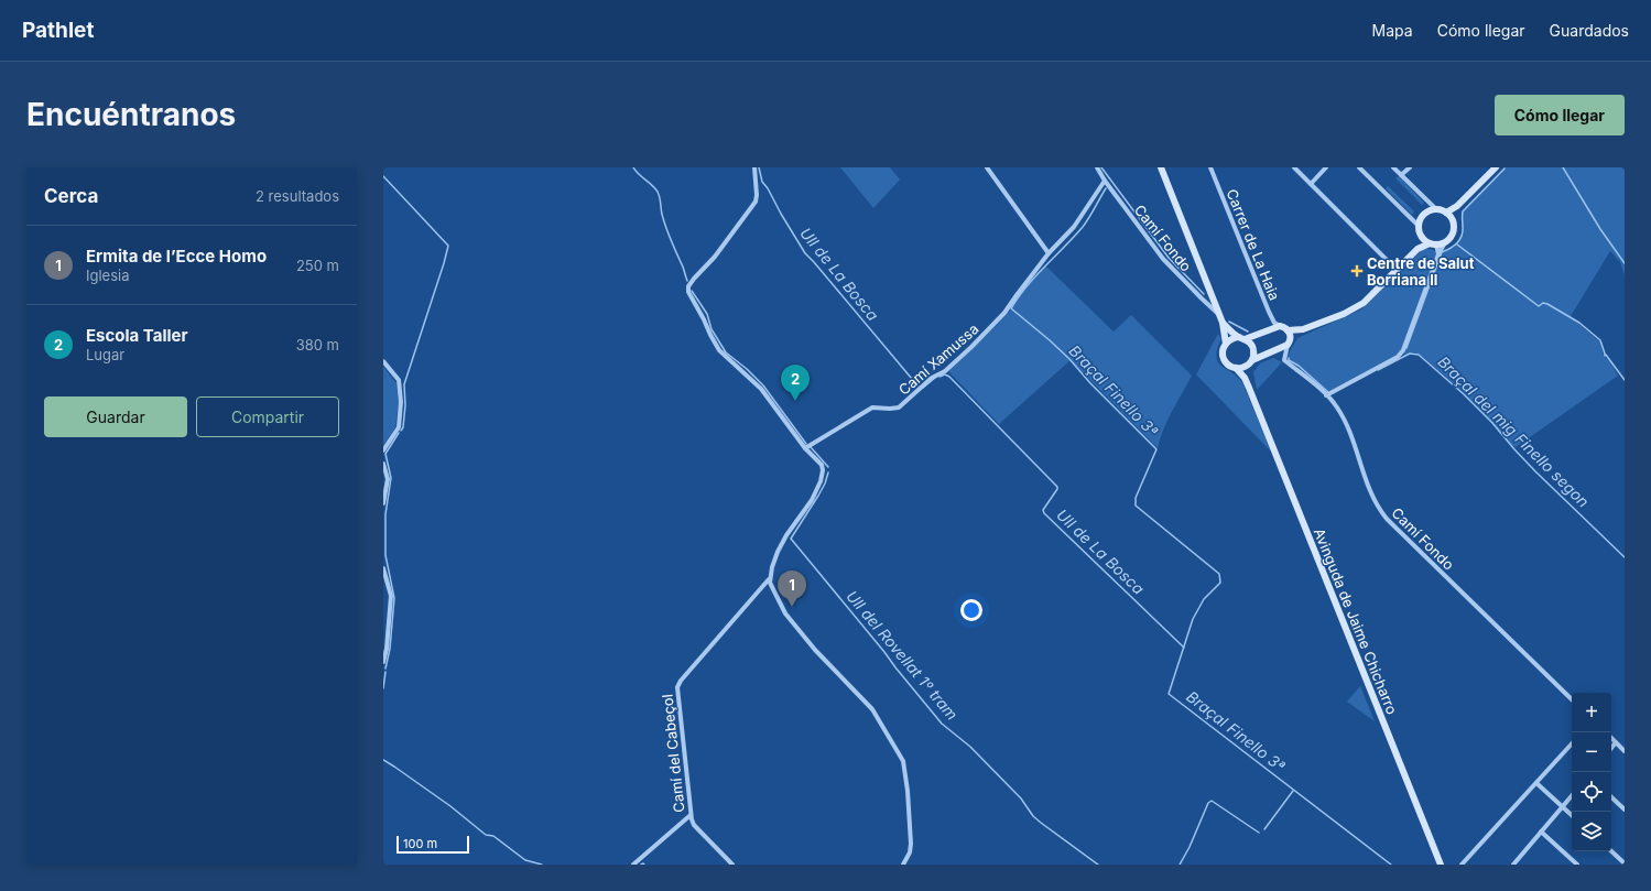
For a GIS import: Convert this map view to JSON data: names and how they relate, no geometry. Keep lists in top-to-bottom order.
{
  "streets": {
    "street": [
      "Camí Fondo",
      "Carrer de La Haia",
      "Camí Xamussa",
      "Avinguda de Jaime Chicharro",
      "Camí del Cabeçol"
    ]
  },
  "crossings": [
    ["Camí Fondo", "Camí Xamussa"]
  ],
  "water": [
    "Ull de La Bosca",
    "Braçal Finello 3ª",
    "Braçal del mig Finello segon",
    "Ull del Rovellat 1º tram"
  ],
  "places": {
    "health": ["Centre de Salut Borriana II"]
  },
  "scale_bar": "100 m",
  "page": {
    "header": "Pathlet",
    "nav": ["Mapa", "Cómo llegar", "Guardados"],
    "buttons": [
      "Cómo llegar",
      ["Guardar", "Compartir"]
    ],
    "title": "Encuéntranos",
    "heading": ["Cerca", "2 resultados"],
    "list": [
      {
        "mark": "1",
        "name": "Ermita de l’Ecce Homo",
        "note": "Iglesia",
        "value": "250 m"
      },
      {
        "mark": "2",
        "name": "Escola Taller",
        "note": "Lugar",
        "value": "380 m"
      }
    ],
    "pins": ["2", "1"],
    "map_buttons": ["+", "−"],
    "scale": "100 m"
  }
}
